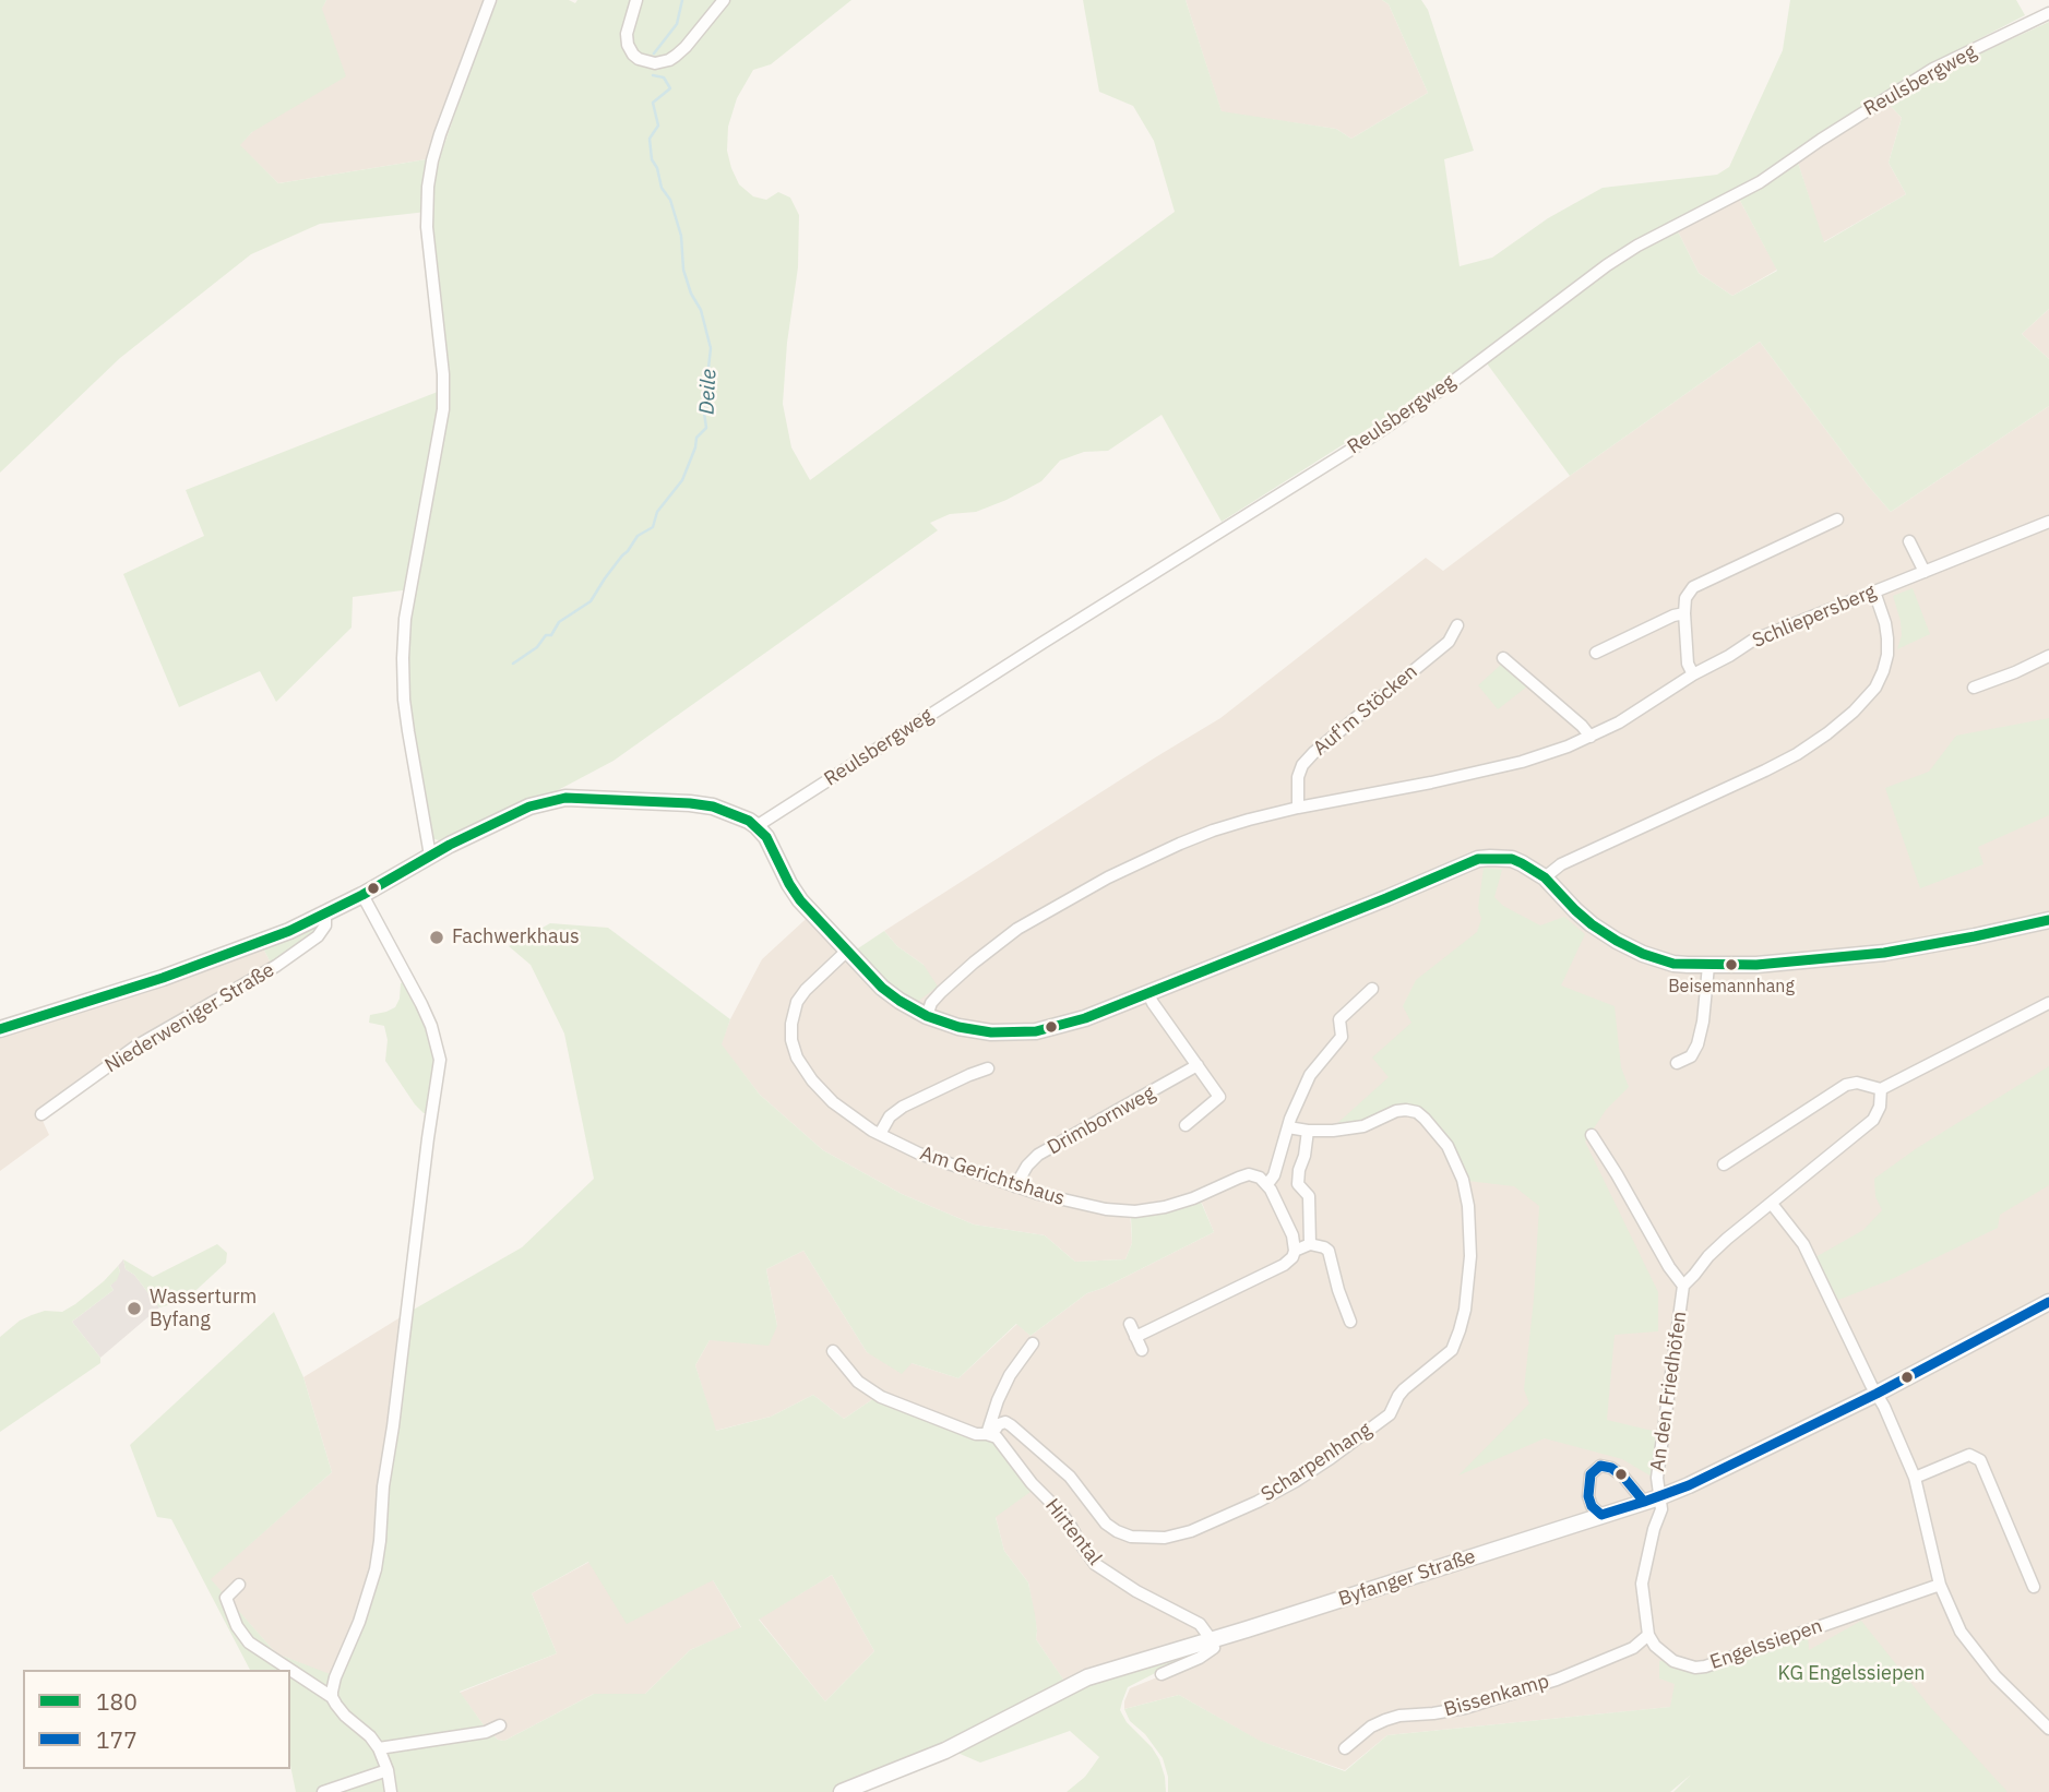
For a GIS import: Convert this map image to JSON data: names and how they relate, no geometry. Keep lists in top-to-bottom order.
{
  "streets": {
    "street": [
      "Reulsbergweg",
      "Schliepersberg",
      "Auf'm Stöcken",
      "Niederweniger Straße",
      "Drimbornweg",
      "Am Gerichtshaus",
      "An den Friedhöfen",
      "Scharpenhang",
      "Hirtental",
      "Byfanger Straße",
      "Engelssiepen",
      "Bissenkamp"
    ]
  },
  "crossings": [
    ["Reulsbergweg", "Niederweniger Straße"],
    ["Schliepersberg", "Auf'm Stöcken"],
    ["Drimbornweg", "Am Gerichtshaus"],
    ["An den Friedhöfen", "Byfanger Straße"],
    ["Scharpenhang", "Hirtental"],
    ["Hirtental", "Byfanger Straße"],
    ["Engelssiepen", "Bissenkamp"]
  ],
  "water": ["Deile"],
  "parks": ["KG Engelssiepen"],
  "places": ["Fachwerkhaus", "Beisemannhang", "Wasserturm Byfang"],
  "lines": ["transit line 180", "transit line 177"],
  "legend": ["180", "177"]
}
